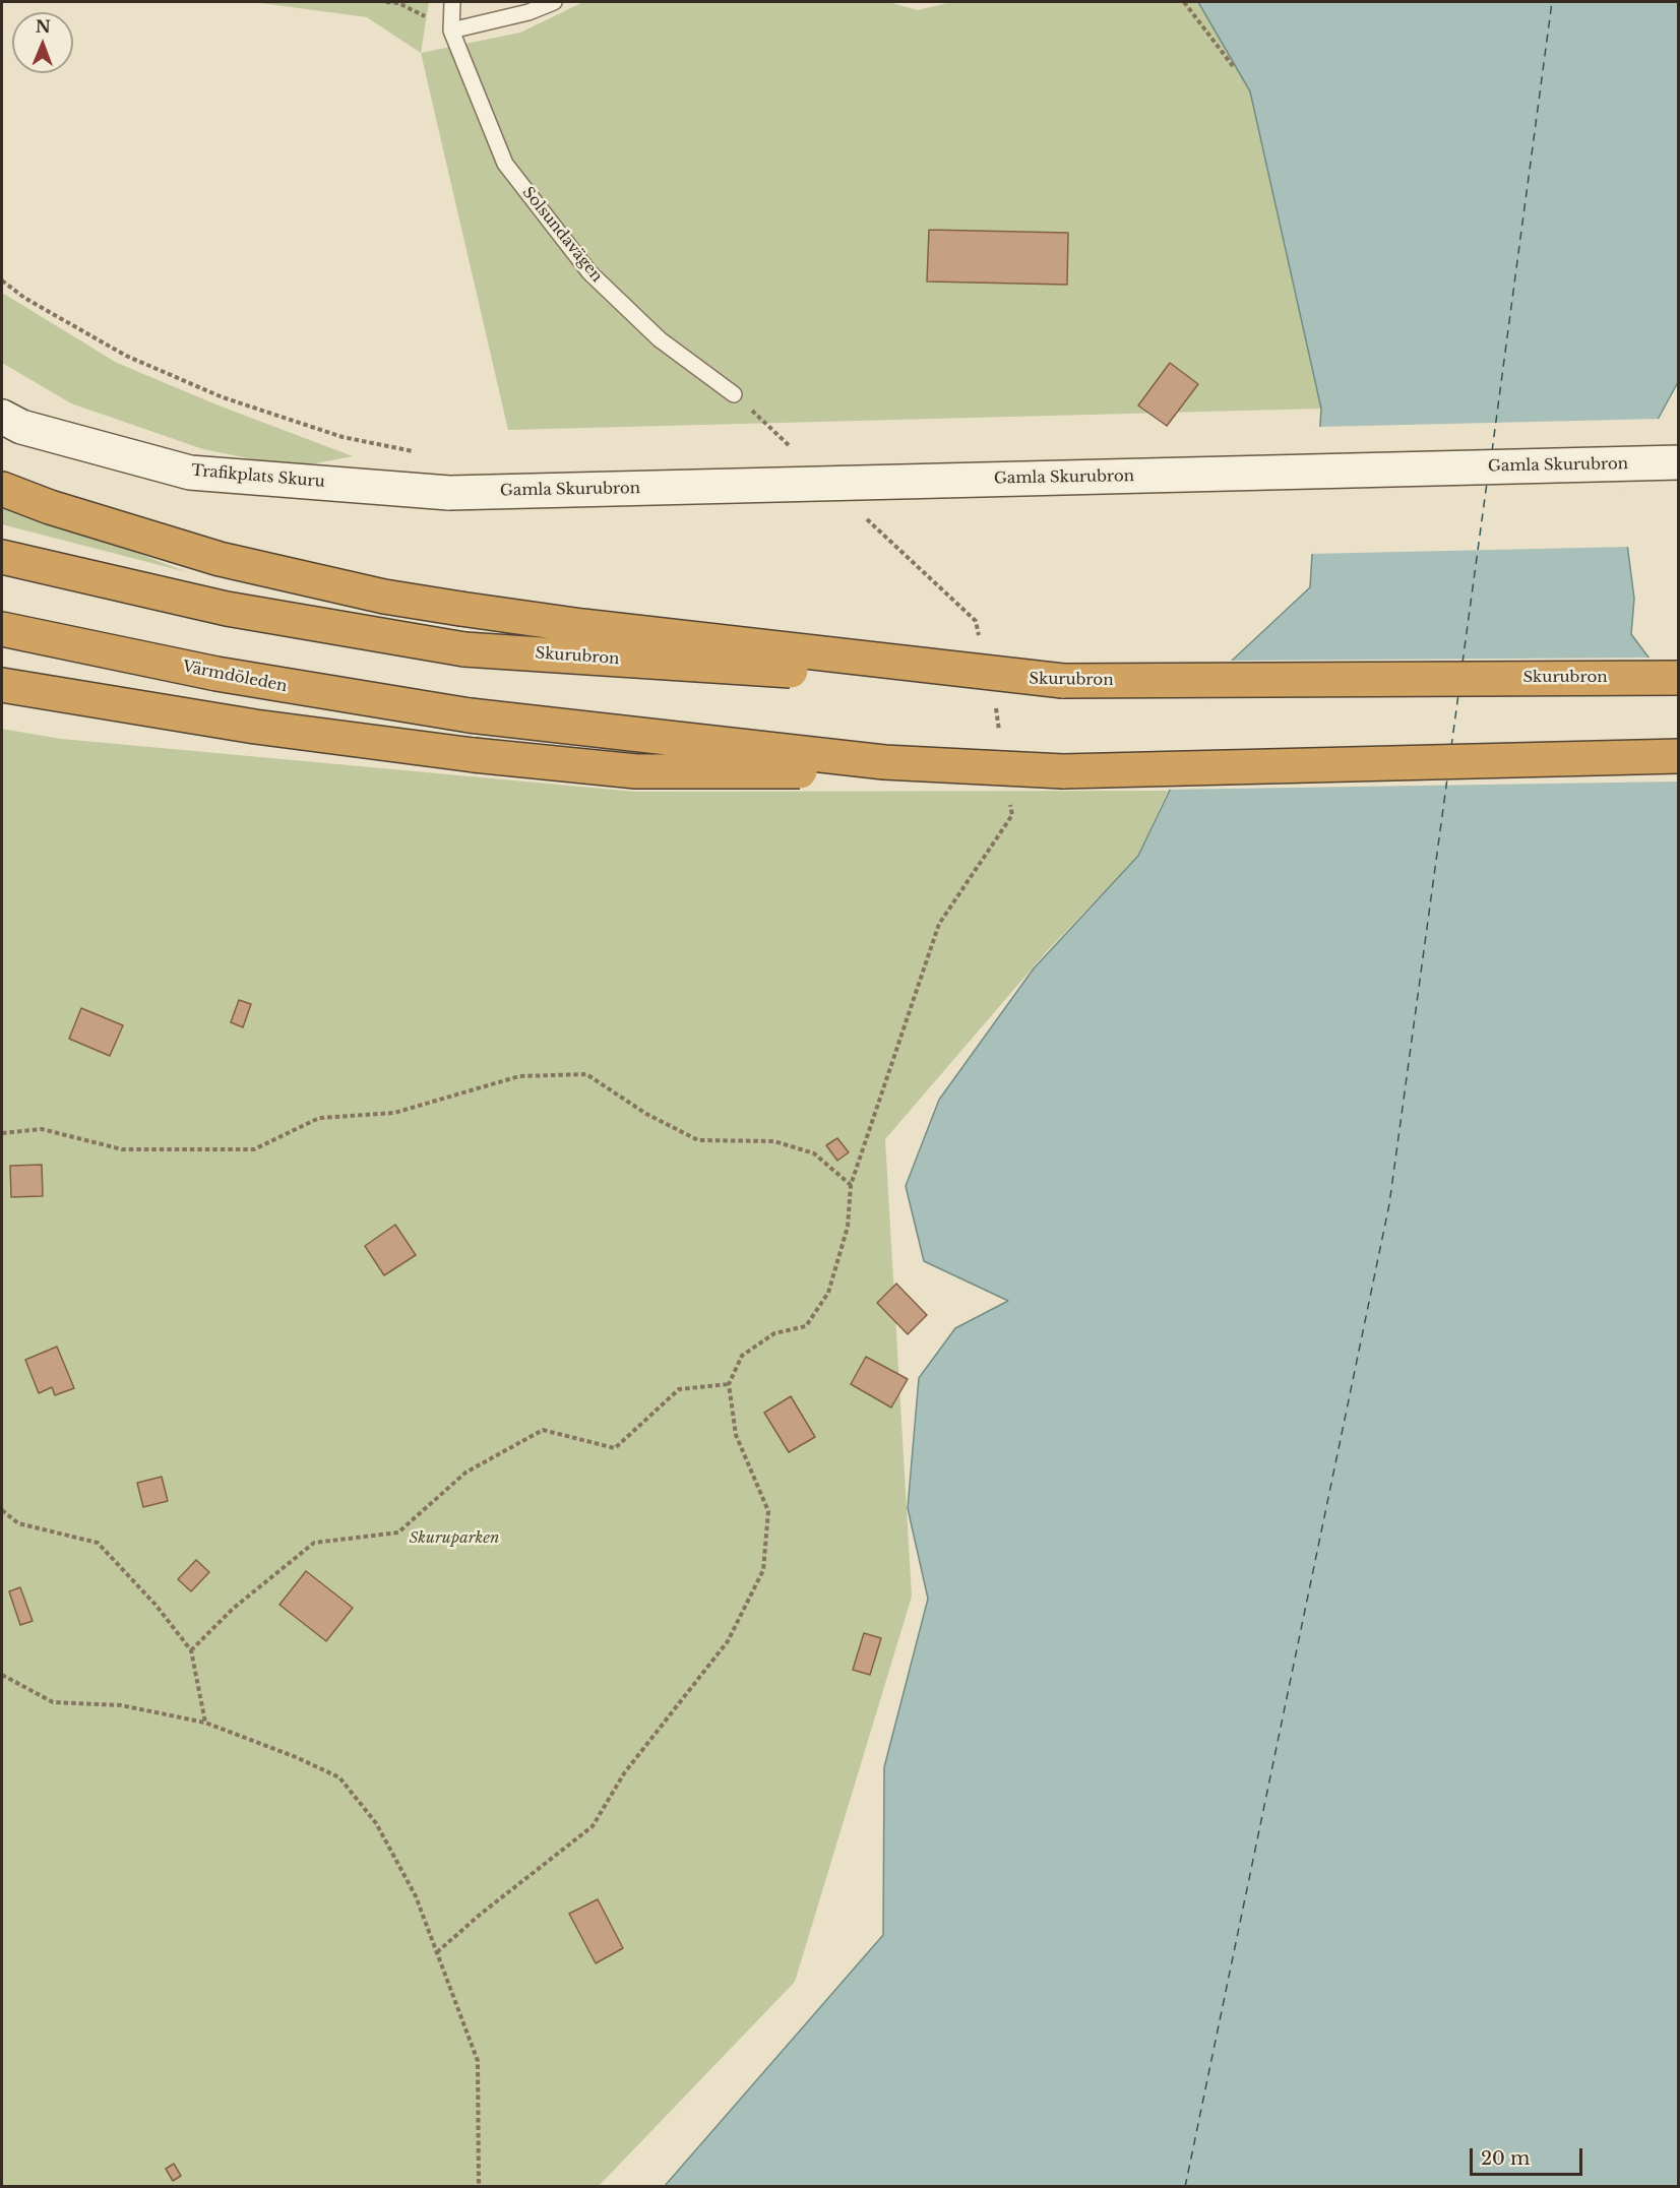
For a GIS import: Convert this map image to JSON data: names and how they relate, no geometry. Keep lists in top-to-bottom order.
{
  "streets": {
    "highway": ["Skurubron", "Värmdöleden"],
    "main road": ["Gamla Skurubron", "Trafikplats Skuru"],
    "lane": ["Solsundavägen"]
  },
  "crossings": [
    ["Gamla Skurubron", "Trafikplats Skuru"]
  ],
  "parks": ["Skuruparken"],
  "scale_bar": "20 m",
  "north": "top"
}
